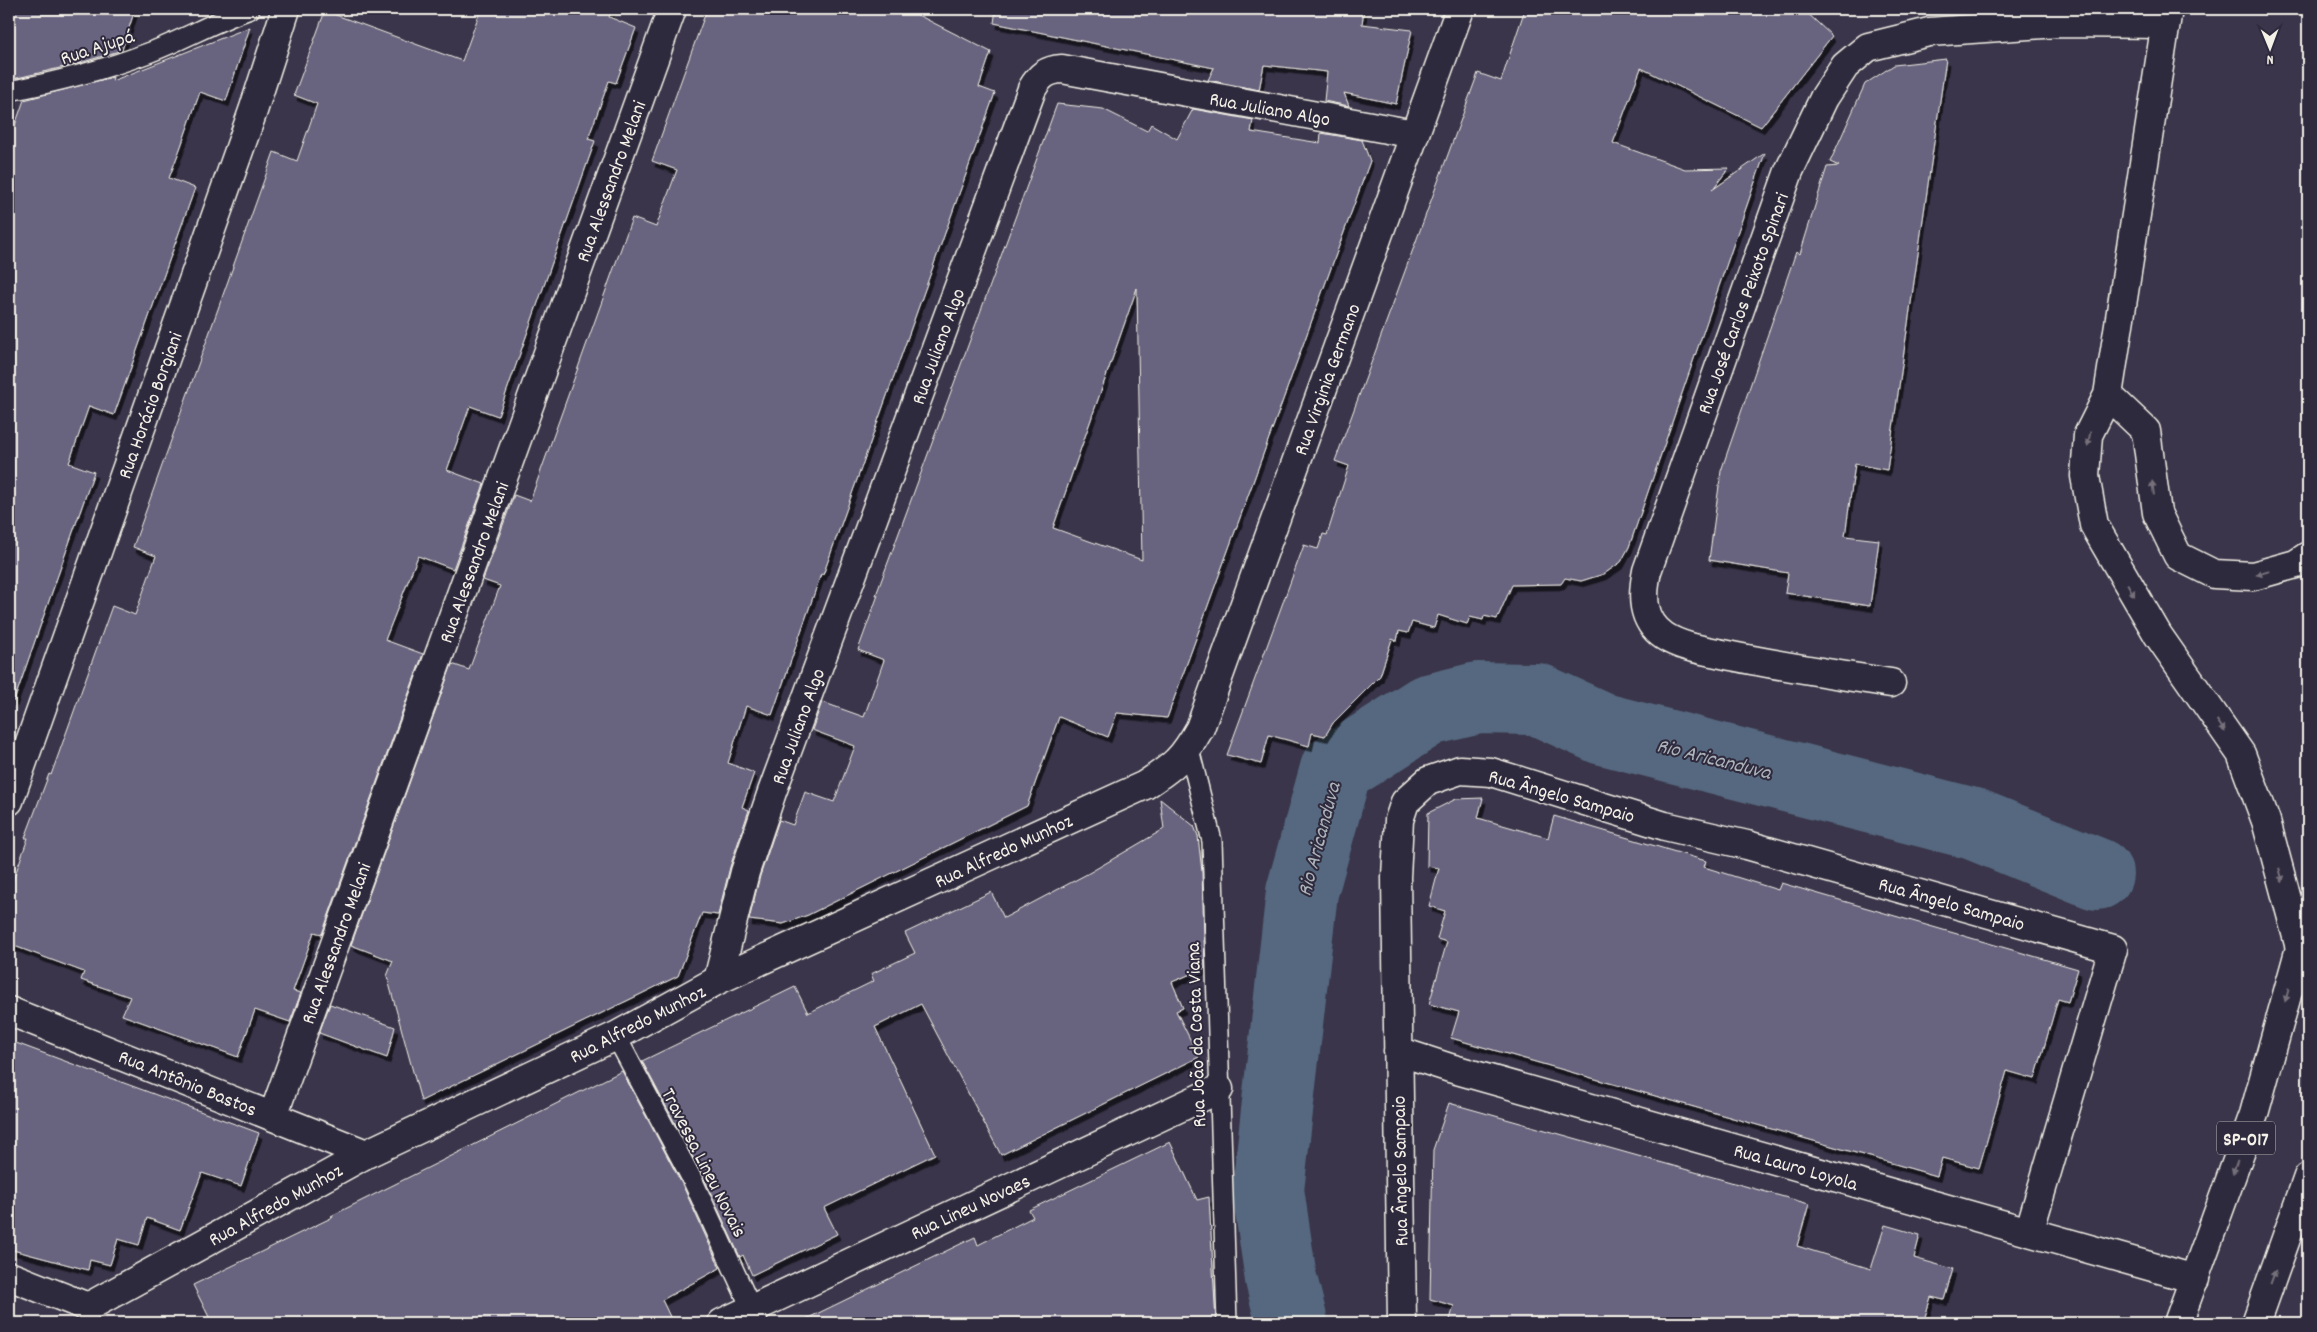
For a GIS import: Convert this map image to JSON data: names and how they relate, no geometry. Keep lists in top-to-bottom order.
{
  "streets": {
    "main road": [
      "Rua Juliano Algo",
      "Rua Alessandro Melani",
      "Rua José Carlos Peixoto Spinari",
      "Rua Virginia Germano",
      "Rua Horácio Borgiani",
      "Rua Ângelo Sampaio",
      "Rua Alfredo Munhoz",
      "Rua Antônio Bastos",
      "SP-017",
      "Rua Lauro Loyola",
      "Rua Lineu Novaes"
    ],
    "lane": ["Rua Ajupá", "Rua João da Costa Viana", "Travessa Lineu Novais"]
  },
  "crossings": [
    ["Rua Juliano Algo", "Rua Virginia Germano"],
    ["Rua Juliano Algo", "Rua Alfredo Munhoz"],
    ["Rua Alessandro Melani", "Rua Antônio Bastos"],
    ["Rua Virginia Germano", "Rua Alfredo Munhoz"],
    ["Rua Virginia Germano", "Rua João da Costa Viana"],
    ["Rua Ângelo Sampaio", "Rua Lauro Loyola"],
    ["Rua Alfredo Munhoz", "Rua João da Costa Viana"],
    ["Rua Alfredo Munhoz", "Rua Antônio Bastos"],
    ["Rua Alfredo Munhoz", "Travessa Lineu Novais"],
    ["Rua João da Costa Viana", "Rua Lineu Novaes"],
    ["SP-017", "Rua Lauro Loyola"],
    ["Travessa Lineu Novais", "Rua Lineu Novaes"]
  ],
  "water": ["Rio Aricanduva"],
  "north": "bottom"
}
